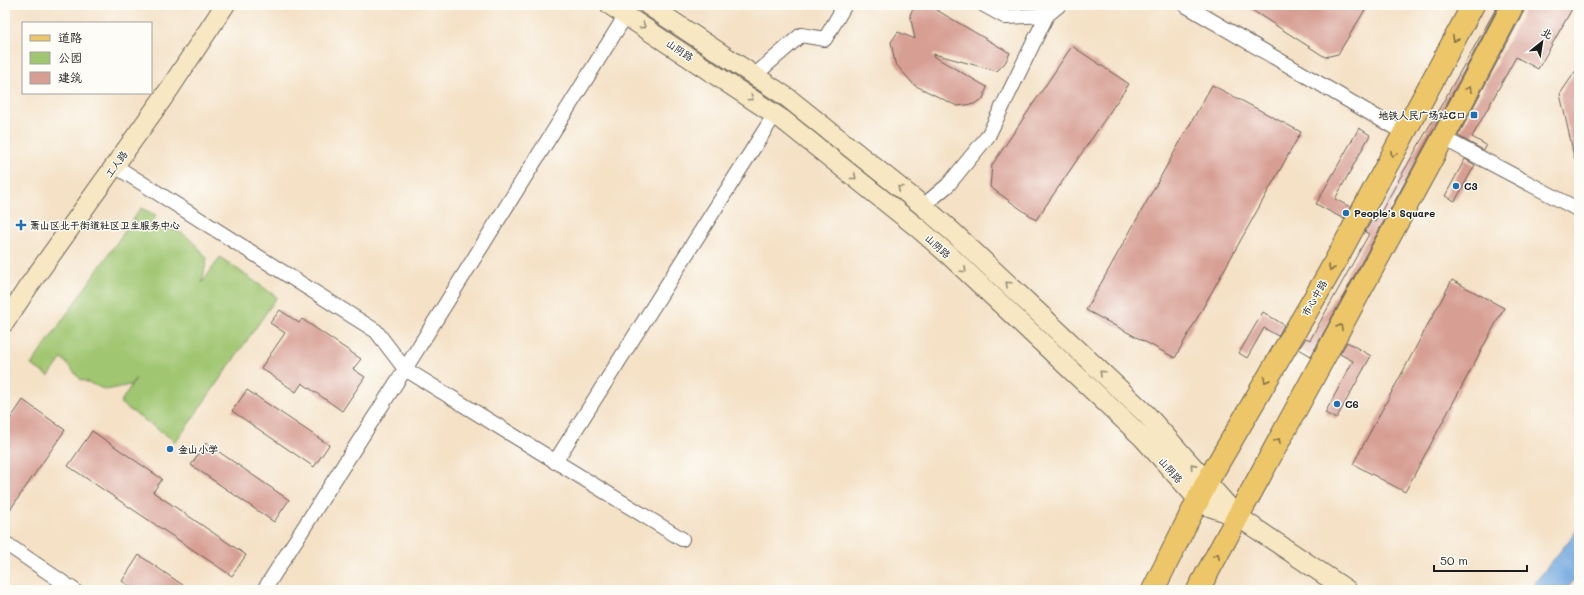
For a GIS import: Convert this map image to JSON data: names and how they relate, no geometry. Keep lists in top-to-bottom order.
{
  "streets": {
    "main road": ["山阴路", "工人路", "市心中路"]
  },
  "crossings": [
    ["山阴路", "市心中路"]
  ],
  "places": {
    "transit": ["地铁人民广场站C口"],
    "other": [
      "C3",
      "People’s Square",
      "C6",
      "金山小学"
    ],
    "health": ["萧山区北干街道社区卫生服务中心"]
  },
  "legend": ["道路", "公园", "建筑"],
  "scale_bar": "50 m",
  "north": "top right"
}
